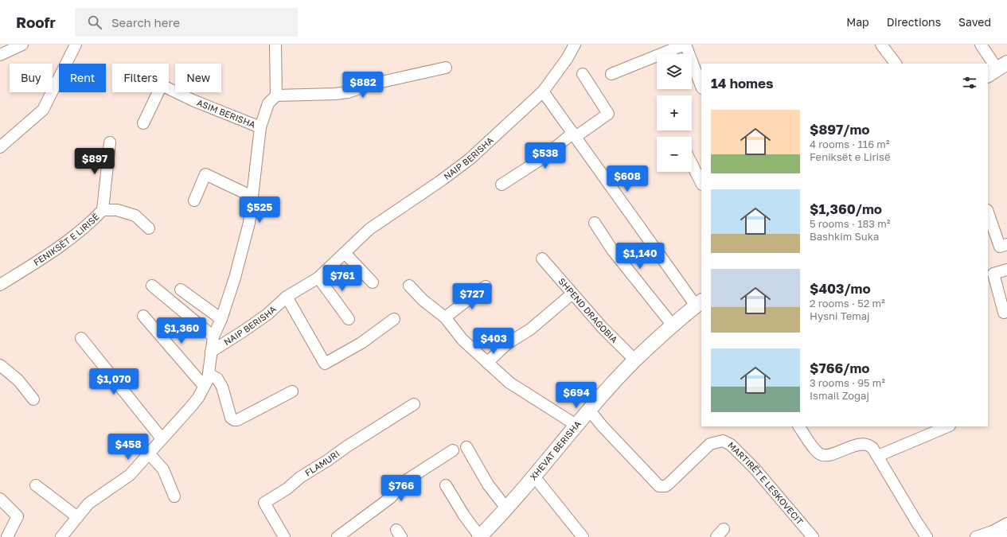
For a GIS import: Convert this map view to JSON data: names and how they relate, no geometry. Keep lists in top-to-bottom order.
{
  "streets": {
    "street": [
      "ASIM BERISHA",
      "NAIP BERISHA",
      "FENIKSËT E LIRISË",
      "SHPEND DRAGOBIA",
      "XHEVAT BERISHA",
      "FLAMURI",
      "MARTIRËT E LESKOVECIT"
    ]
  },
  "crossings": [
    ["ASIM BERISHA", "NAIP BERISHA"],
    ["SHPEND DRAGOBIA", "XHEVAT BERISHA"],
    ["XHEVAT BERISHA", "MARTIRËT E LESKOVECIT"]
  ],
  "page": {
    "header": "Roofr",
    "search": "Search here",
    "nav": ["Map", "Directions", "Saved"],
    "map_buttons": ["+", "−"],
    "chip": [
      "Buy",
      "Rent",
      "Filters",
      "New"
    ],
    "heading": "14 homes",
    "price": [
      "$882",
      "$538",
      "$897",
      "$608",
      "$525",
      "$1,140",
      "$761",
      "$727",
      "$1,360",
      "$403",
      "$1,070",
      "$694",
      "$458",
      "$766"
    ],
    "list": [
      {
        "name": "$897/mo",
        "note": "4 rooms · 116 m² · Feniksët e Lirisë"
      },
      {
        "name": "$1,360/mo",
        "note": "5 rooms · 183 m² · Bashkim Suka"
      },
      {
        "name": "$403/mo",
        "note": "2 rooms · 52 m² · Hysni Temaj"
      },
      {
        "name": "$766/mo",
        "note": "3 rooms · 95 m² · Ismail Zogaj"
      }
    ]
  }
}
